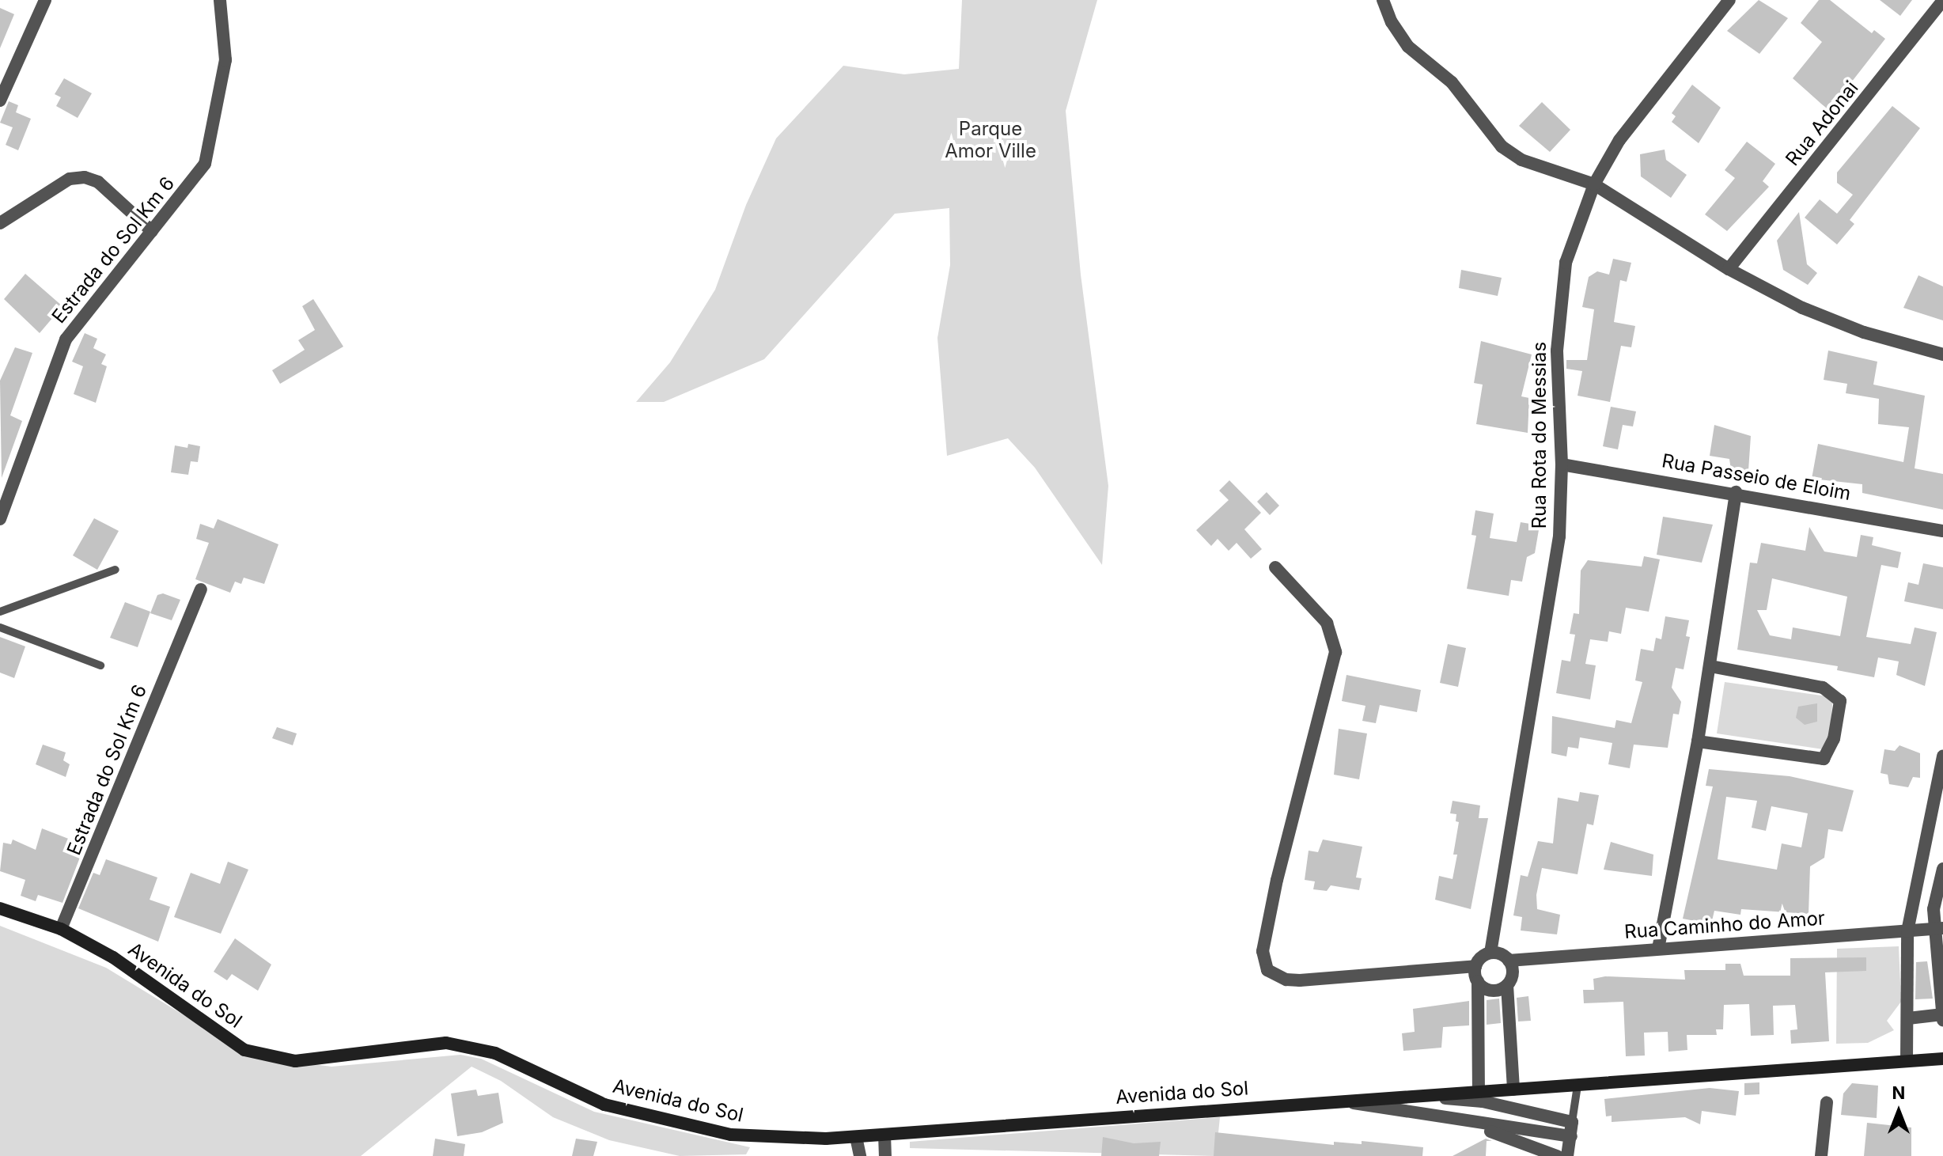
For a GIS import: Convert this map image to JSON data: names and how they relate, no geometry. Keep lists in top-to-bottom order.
{
  "streets": {
    "street": [
      "Rua Adonai",
      "Estrada do Sol Km 6",
      "Rua Rota do Messias",
      "Rua Passeio de Eloim",
      "Rua Caminho do Amor",
      "Avenida do Sol"
    ]
  },
  "crossings": [
    ["Estrada do Sol Km 6", "Avenida do Sol"],
    ["Rua Rota do Messias", "Rua Passeio de Eloim"],
    ["Rua Rota do Messias", "Rua Caminho do Amor"]
  ],
  "parks": ["Parque Amor Ville"],
  "north": "top"
}
